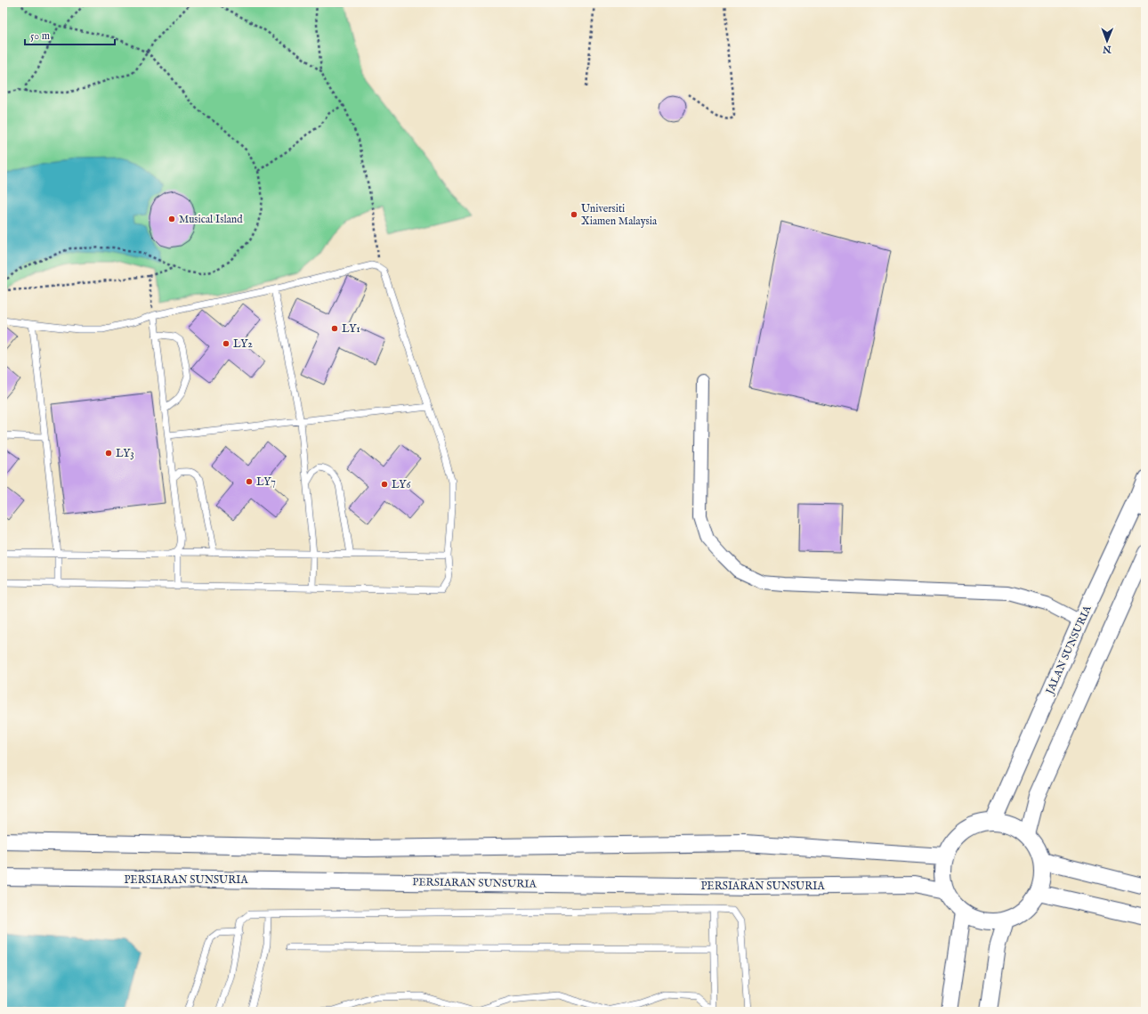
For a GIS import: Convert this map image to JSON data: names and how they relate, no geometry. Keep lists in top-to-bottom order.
{
  "streets": {
    "street": ["JALAN SUNSURIA", "PERSIARAN SUNSURIA"]
  },
  "crossings": [
    ["JALAN SUNSURIA", "PERSIARAN SUNSURIA"]
  ],
  "places": [
    "Universiti Xiamen Malaysia",
    "Musical Island",
    "LY1",
    "LY2",
    "LY3",
    "LY7",
    "LY6"
  ],
  "scale_bar": "50 m",
  "north": "bottom"
}
